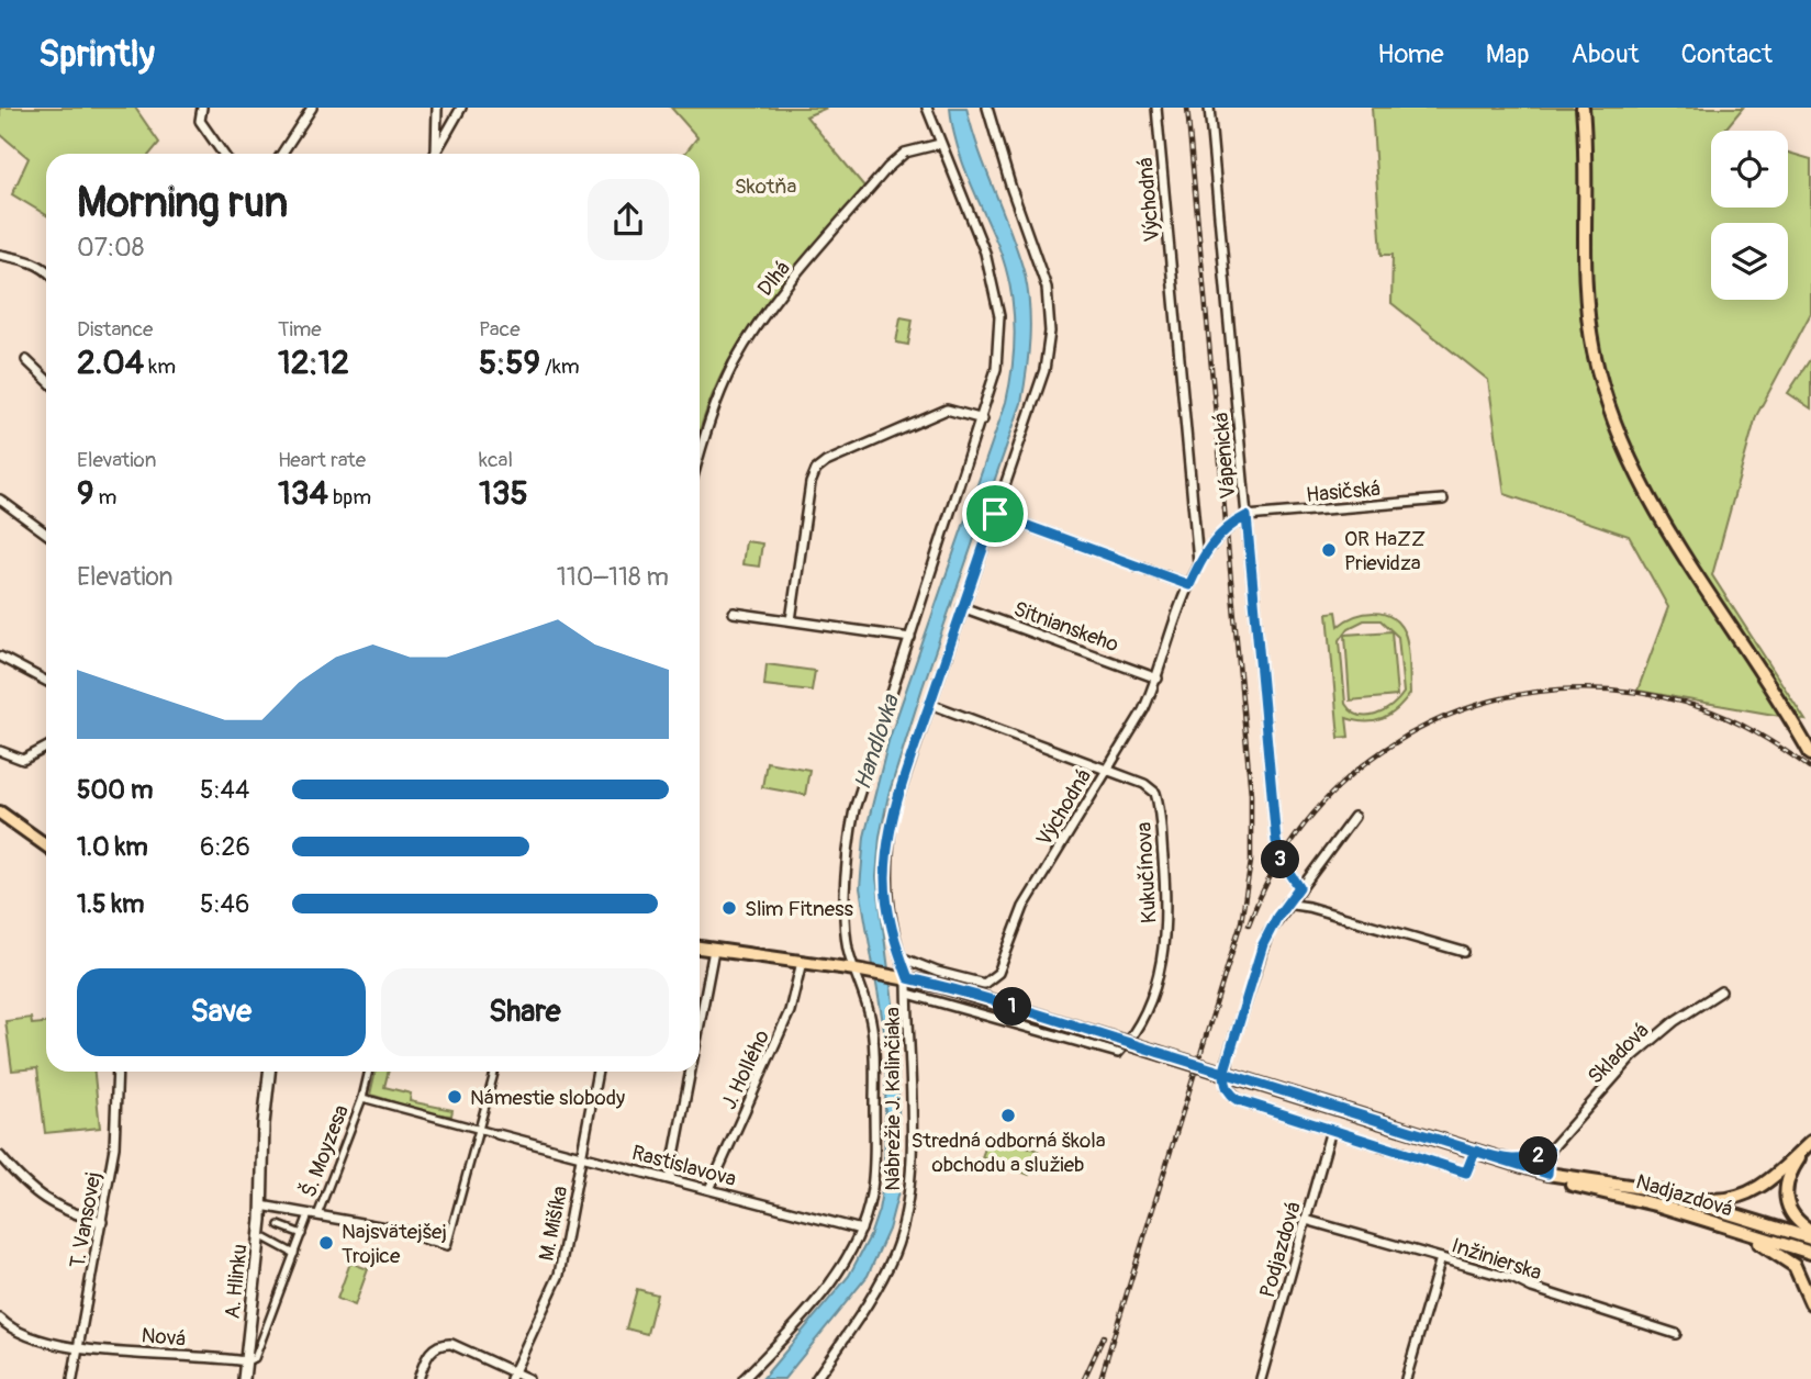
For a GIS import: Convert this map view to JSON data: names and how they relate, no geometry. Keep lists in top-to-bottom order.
{
  "streets": {
    "main road": ["Nadjazdová"],
    "street": [
      "Východná",
      "Dlhá",
      "Vápenická",
      "Hasičská",
      "Sitnianskeho",
      "Kukučínova",
      "Skladová",
      "J. Hollého",
      "Nábrežie J. Kalinčiaka",
      "Š. Moyzesa",
      "Rastislavova",
      "T. Vansovej",
      "M. Mišíka",
      "Podjazdová",
      "Inžinierska",
      "A. Hlinku",
      "Nová"
    ]
  },
  "crossings": [
    ["Východná", "Vápenická"],
    ["Východná", "Hasičská"],
    ["Východná", "Sitnianskeho"],
    ["Východná", "Kukučínova"],
    ["Východná", "Nábrežie J. Kalinčiaka"],
    ["Vápenická", "Hasičská"],
    ["Sitnianskeho", "Nábrežie J. Kalinčiaka"],
    ["Kukučínova", "Nábrežie J. Kalinčiaka"],
    ["J. Hollého", "Rastislavova"],
    ["J. Hollého", "Nadjazdová"],
    ["Nábrežie J. Kalinčiaka", "Nadjazdová"],
    ["Š. Moyzesa", "A. Hlinku"],
    ["Rastislavova", "M. Mišíka"],
    ["T. Vansovej", "Nová"],
    ["Podjazdová", "Inžinierska"],
    ["A. Hlinku", "Nová"]
  ],
  "water": ["Handlovka"],
  "parks": ["Skotňa"],
  "places": [
    "OR HaZZ Prievidza",
    "Slim Fitness",
    "Námestie slobody",
    "Stredná odborná škola obchodu a služieb",
    "Najsvätejšej Trojice"
  ],
  "page": {
    "header": "Sprintly",
    "nav": [
      "Home",
      "Map",
      "About",
      "Contact"
    ],
    "heading": ["Morning run", "07:08"],
    "stats": [
      ["Distance", "2.04 km"],
      ["Time", "12:12"],
      ["Pace", "5:59 /km"],
      ["Elevation", "9 m"],
      ["Heart rate", "134 bpm"],
      ["kcal", "135"]
    ],
    "chart": ["Elevation", "110–118 m"],
    "list": [
      {
        "name": "500 m",
        "note": "5:44"
      },
      {
        "name": "1.0 km",
        "note": "6:26"
      },
      {
        "name": "1.5 km",
        "note": "5:46"
      }
    ],
    "pins": ["3", "1", "2"],
    "buttons": ["Save", "Share"]
  }
}
